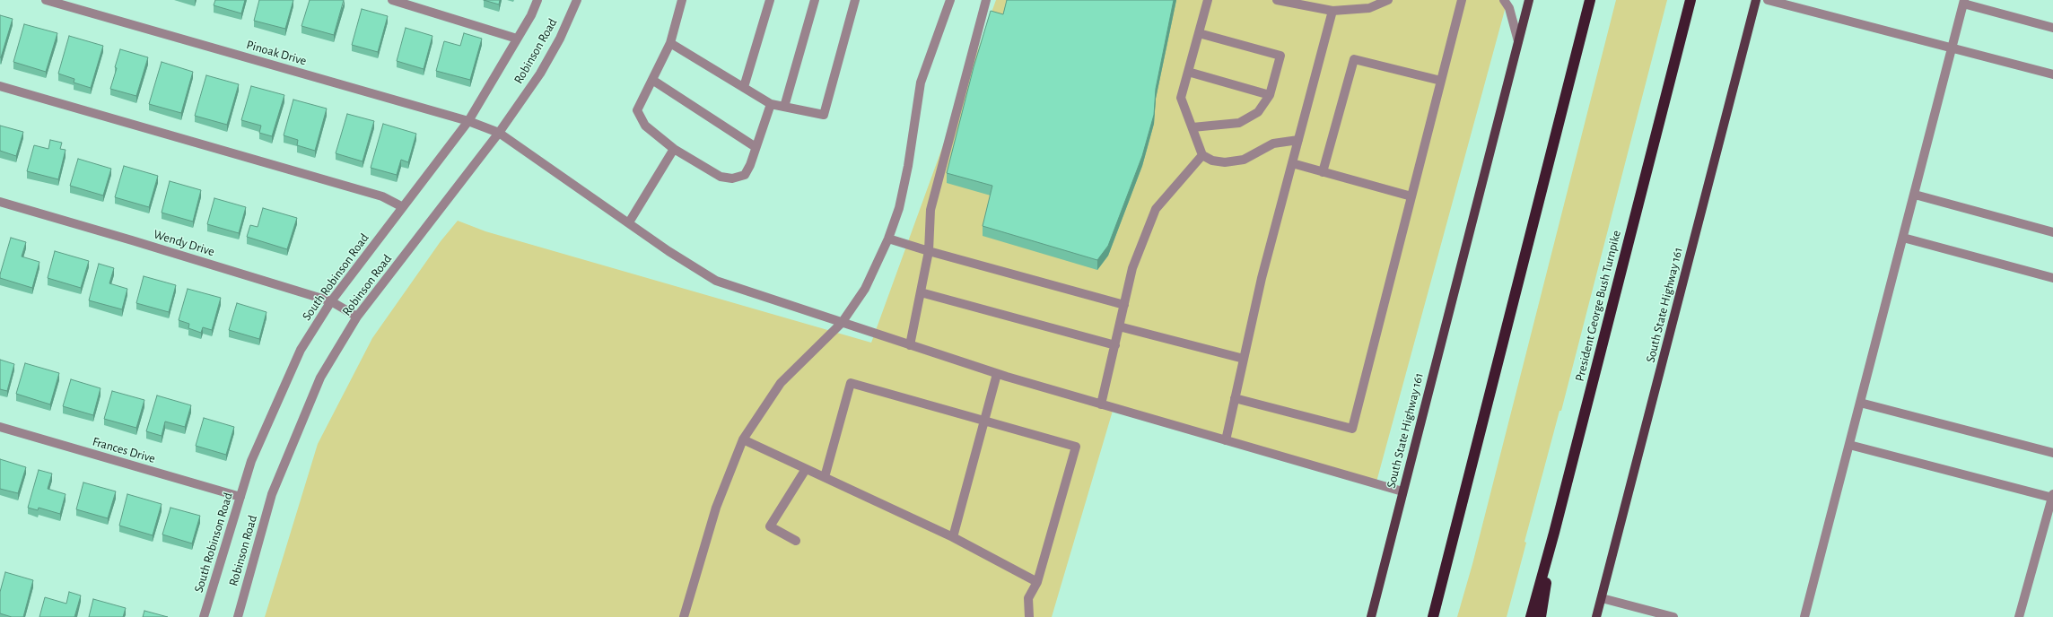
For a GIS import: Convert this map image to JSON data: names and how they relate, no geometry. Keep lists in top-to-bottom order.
{
  "streets": {
    "highway": ["President George Bush Turnpike"],
    "main road": ["South State Highway 161"],
    "street": [
      "Robinson Road",
      "Pinoak Drive",
      "Wendy Drive",
      "South Robinson Road",
      "Frances Drive"
    ]
  },
  "crossings": [
    ["Robinson Road", "Pinoak Drive"],
    ["Robinson Road", "Wendy Drive"],
    ["Pinoak Drive", "South Robinson Road"],
    ["Pinoak Drive", "South State Highway 161"],
    ["Wendy Drive", "South Robinson Road"],
    ["South Robinson Road", "Frances Drive"]
  ]
}
